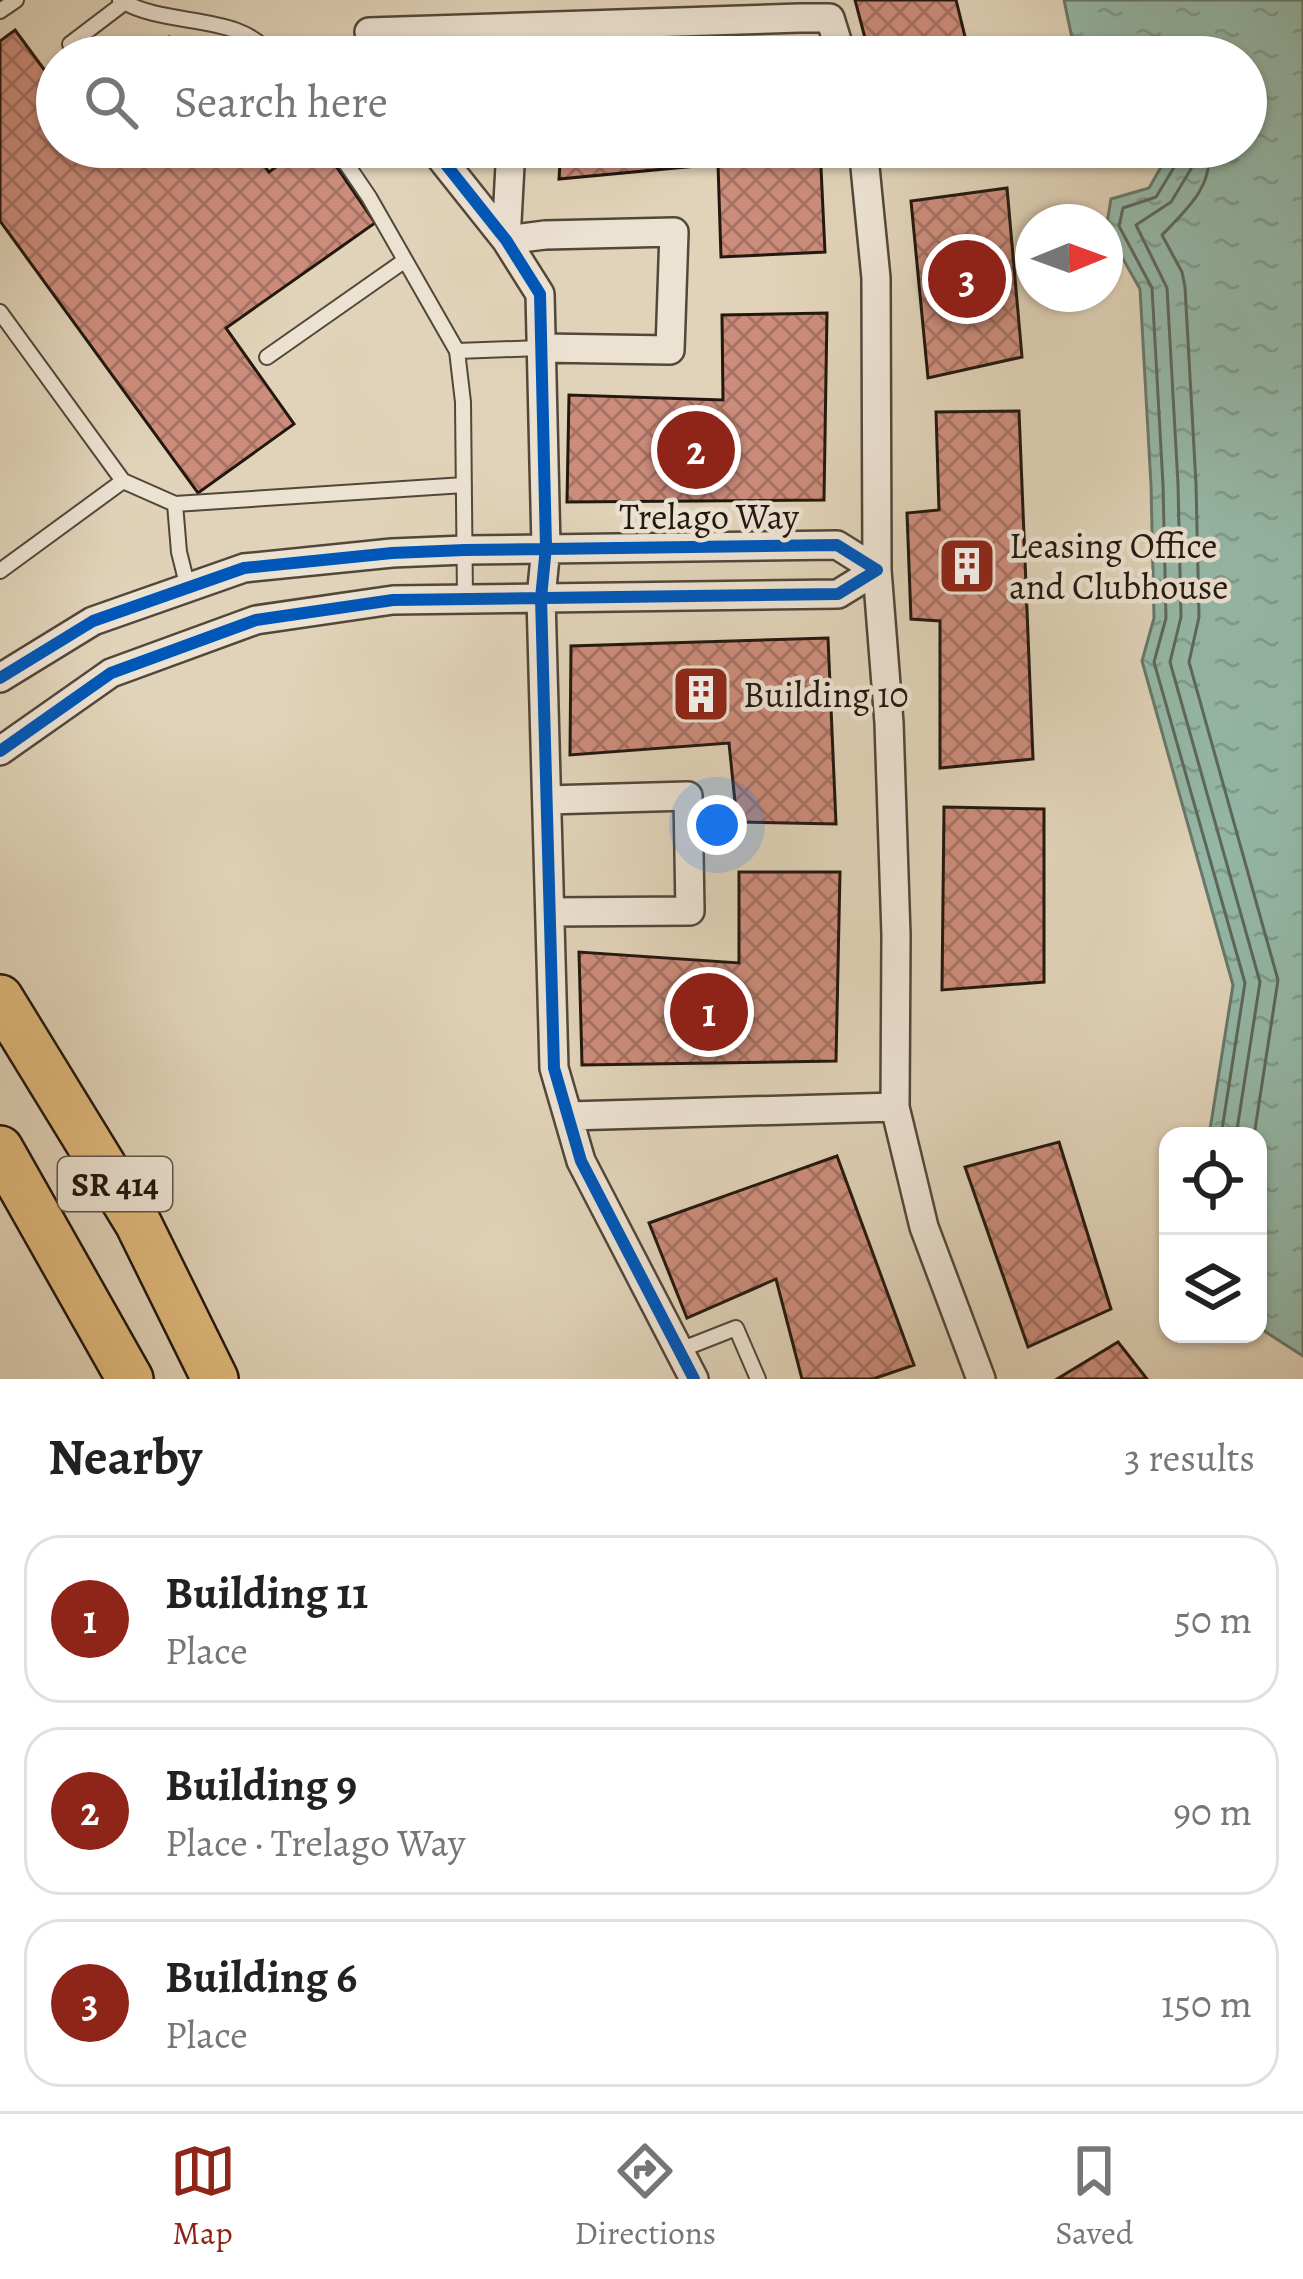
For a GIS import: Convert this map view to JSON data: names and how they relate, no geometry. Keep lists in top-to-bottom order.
{
  "streets": {
    "main road": ["SR 414"],
    "street": ["Trelago Way"]
  },
  "places": {
    "building": ["Leasing Office and Clubhouse", "Building 10"]
  },
  "north": "right",
  "page": {
    "search": "Search here",
    "pins": ["3", "2", "1"],
    "heading": ["Nearby", "3 results"],
    "list": [
      {
        "mark": "1",
        "name": "Building 11",
        "note": "Place",
        "value": "50 m"
      },
      {
        "mark": "2",
        "name": "Building 9",
        "note": "Place · Trelago Way",
        "value": "90 m"
      },
      {
        "mark": "3",
        "name": "Building 6",
        "note": "Place",
        "value": "150 m"
      }
    ],
    "nav": ["Map", "Directions", "Saved"]
  }
}
